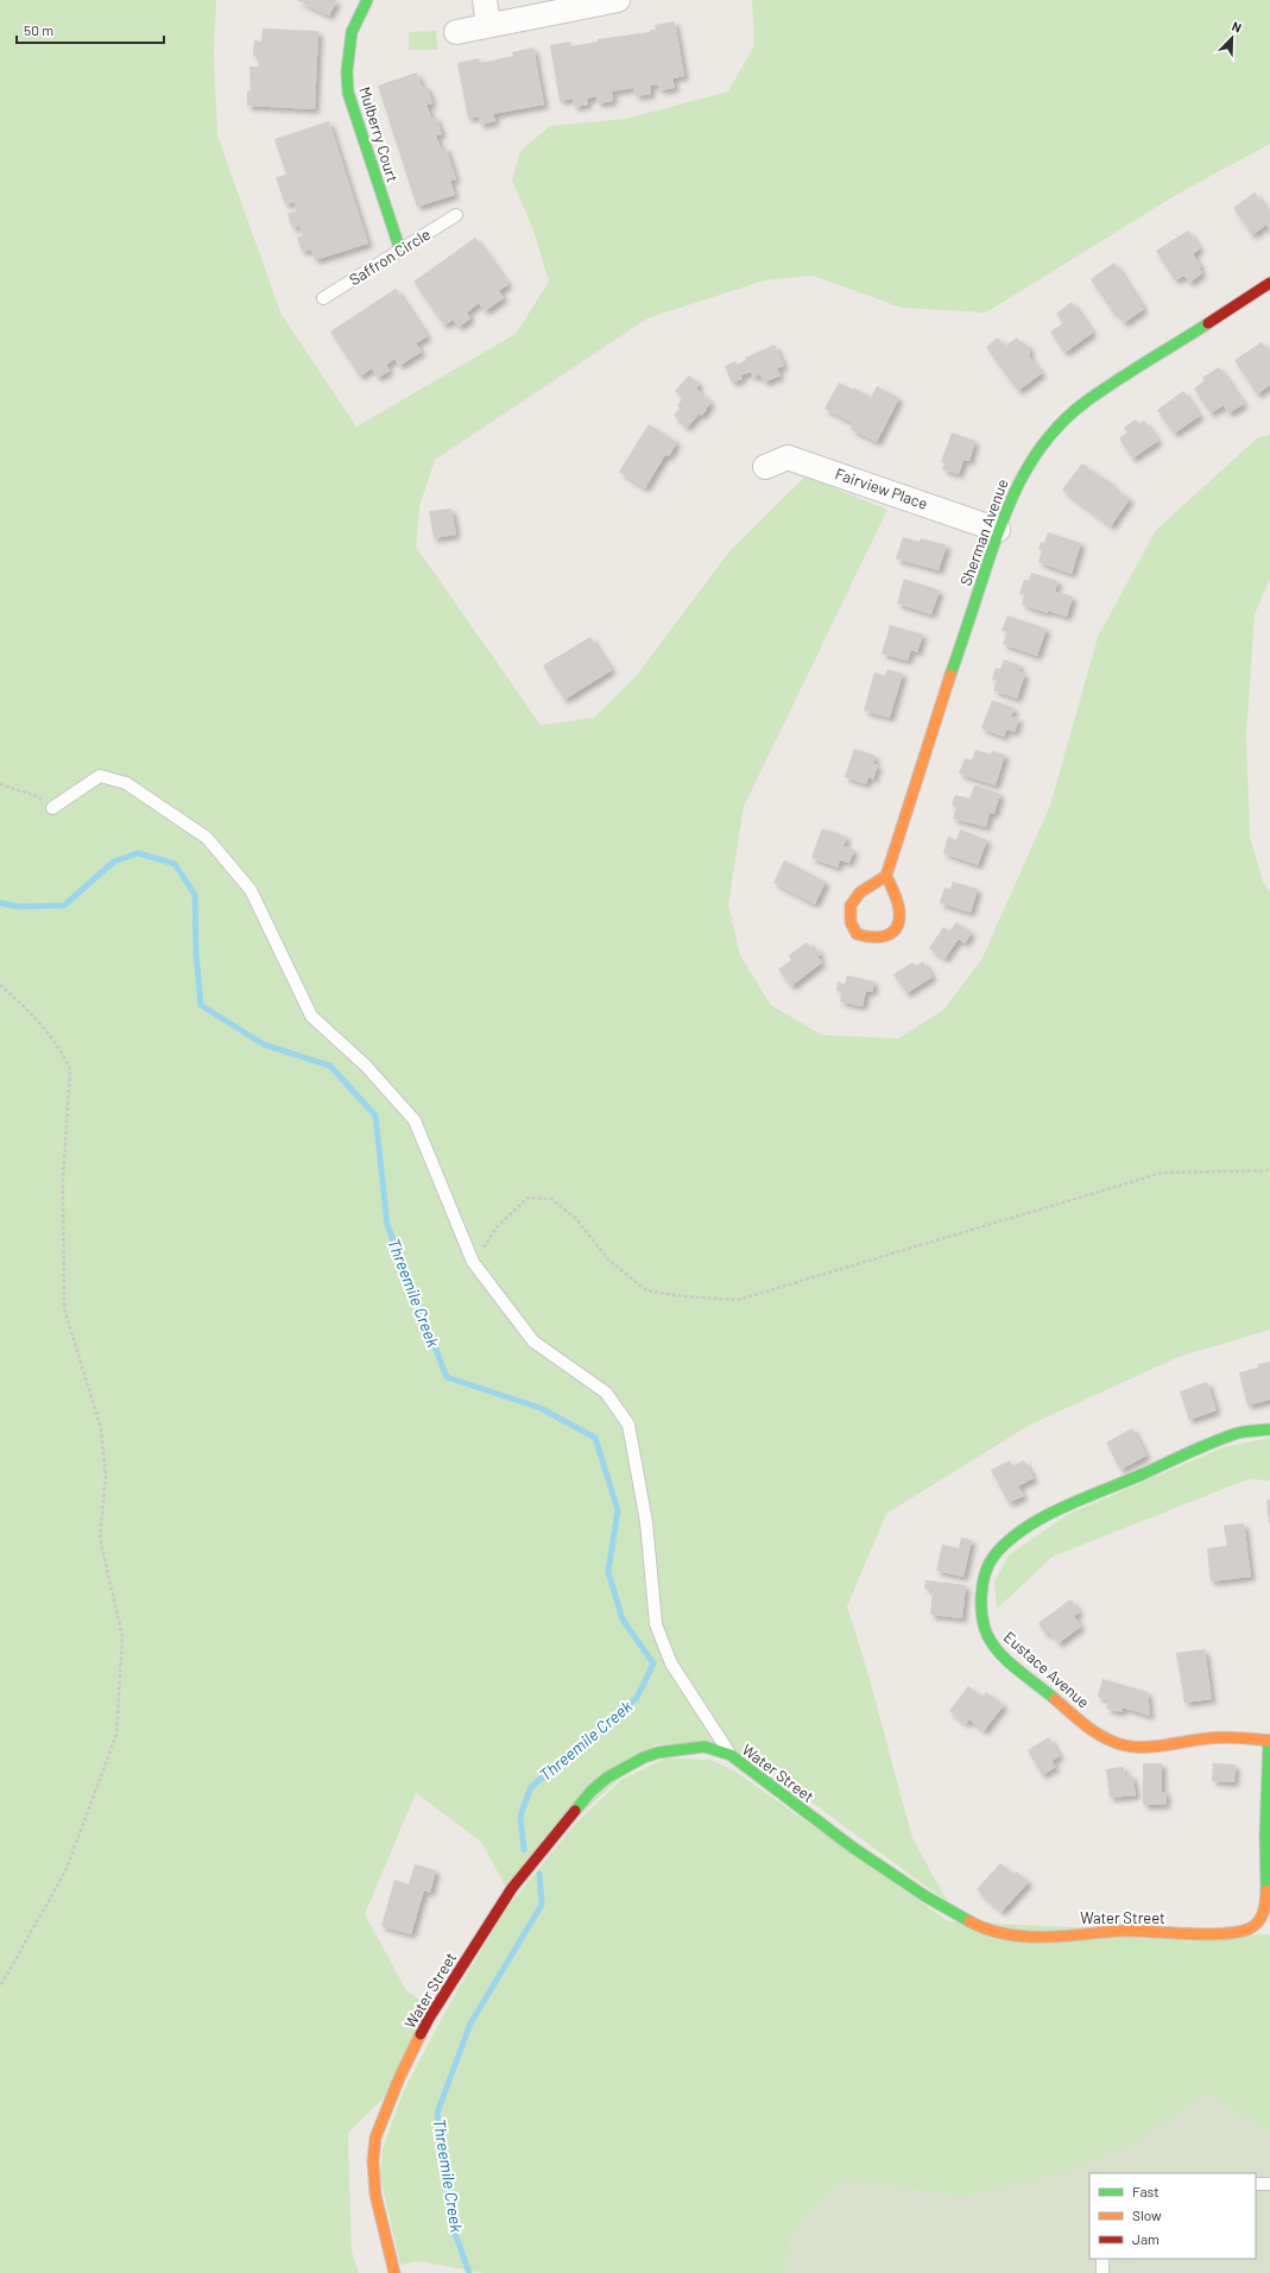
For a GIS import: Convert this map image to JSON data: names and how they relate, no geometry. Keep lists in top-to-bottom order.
{
  "streets": {
    "street": [
      "Mulberry Court",
      "Fairview Place",
      "Sherman Avenue",
      "Eustace Avenue",
      "Water Street"
    ],
    "lane": ["Saffron Circle"]
  },
  "crossings": [
    ["Mulberry Court", "Saffron Circle"],
    ["Fairview Place", "Sherman Avenue"],
    ["Eustace Avenue", "Water Street"]
  ],
  "water": ["Threemile Creek"],
  "legend": ["Fast", "Slow", "Jam"],
  "scale_bar": "50 m",
  "north": "top right"
}
